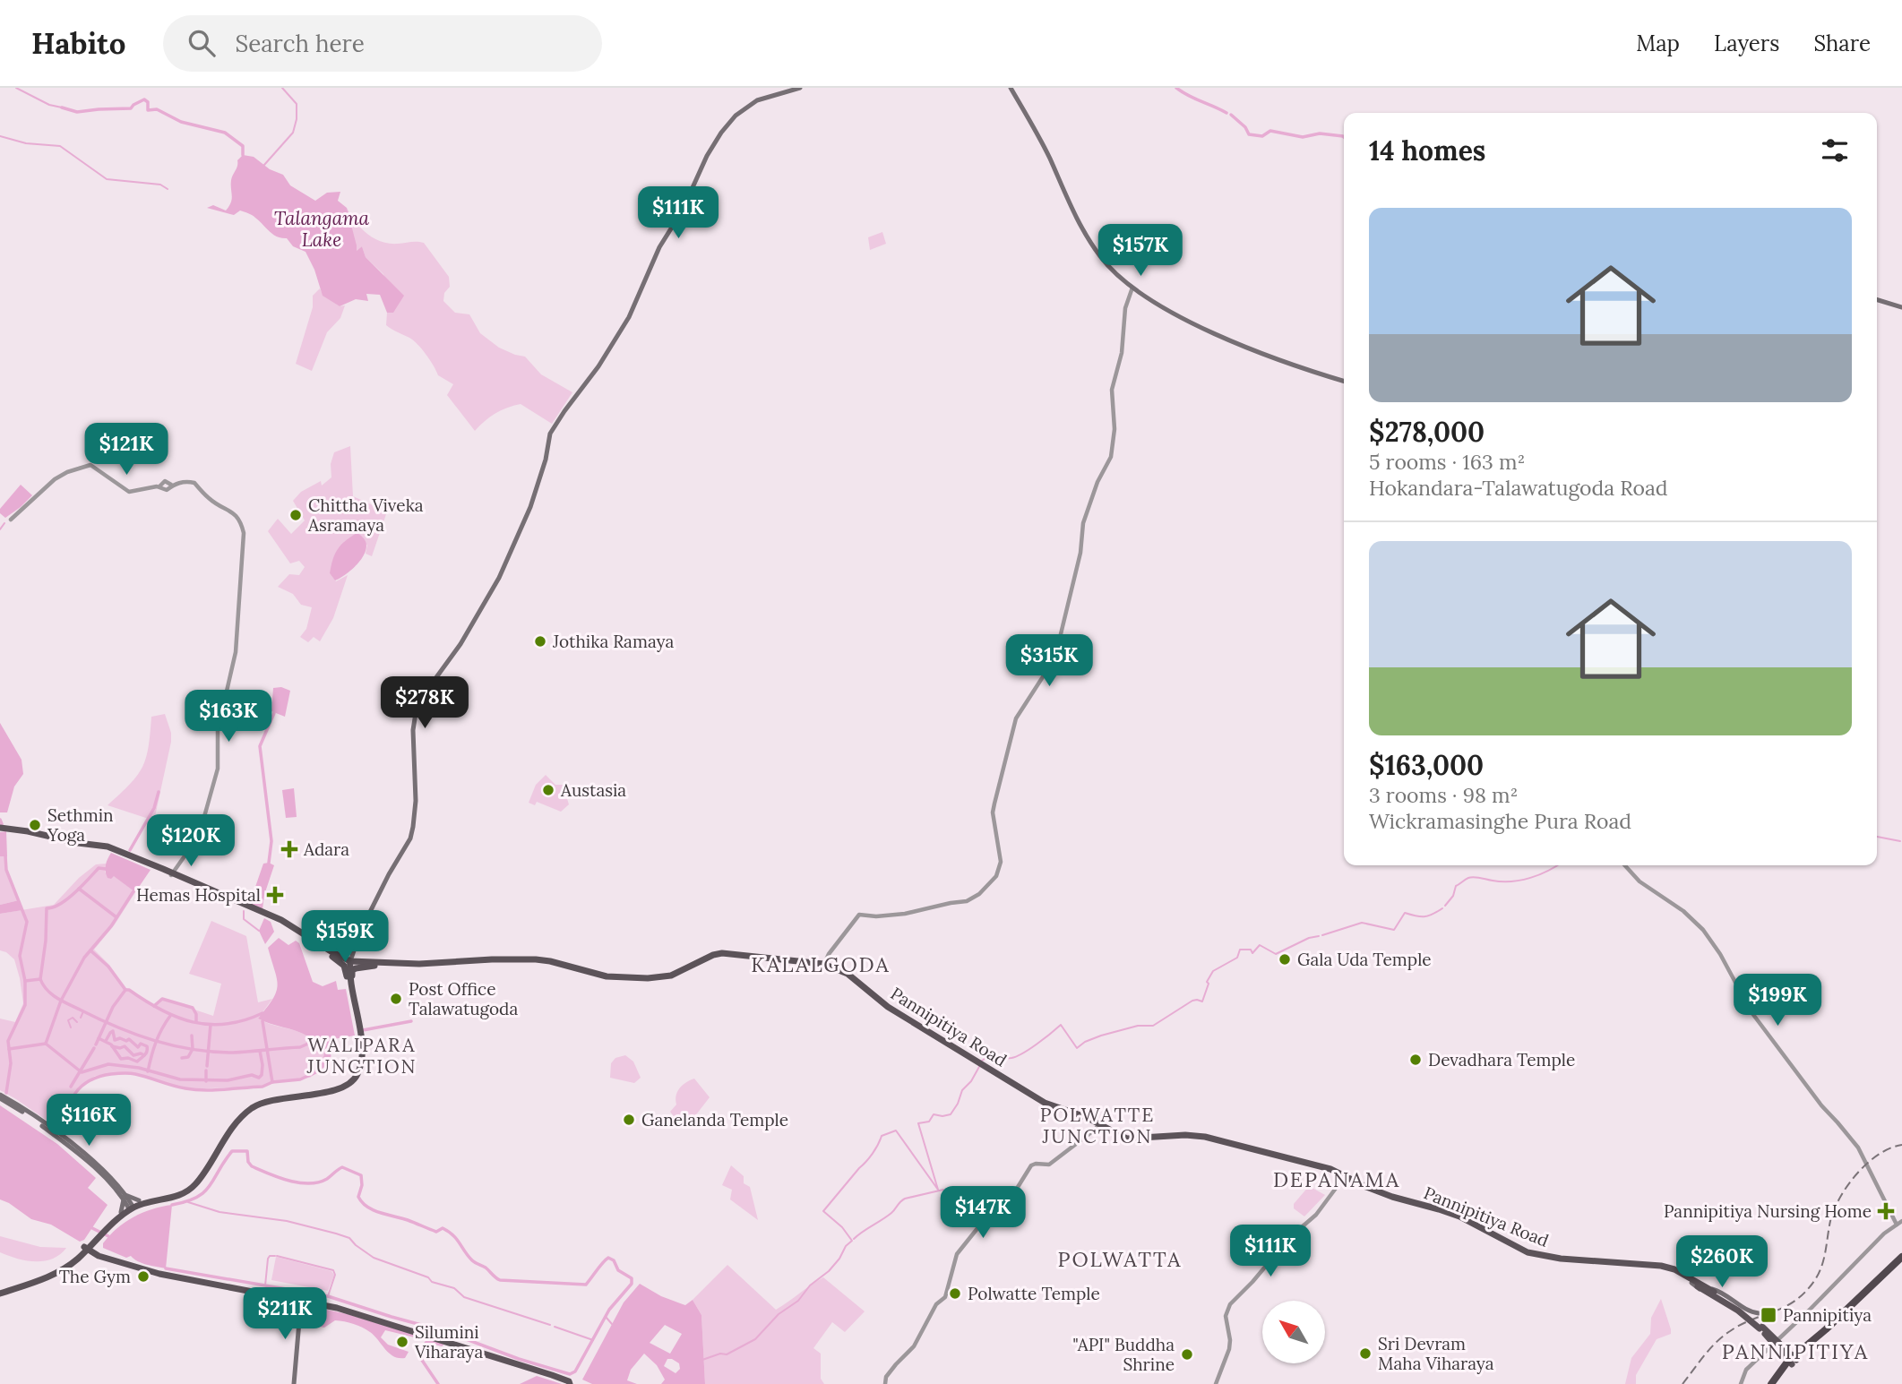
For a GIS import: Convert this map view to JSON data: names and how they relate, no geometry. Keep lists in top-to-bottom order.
{
  "streets": {
    "main road": ["Pannipitiya Road"]
  },
  "districts": [
    "KALALGODA",
    "WALIPARA JUNCTION",
    "POLWATTE JUNCTION",
    "DEPANAMA",
    "POLWATTA",
    "PANNIPITIYA"
  ],
  "water": ["Talangama Lake"],
  "places": {
    "other": [
      "Chittha Viveka Asramaya",
      "Jothika Ramaya",
      "Austasia",
      "Sethmin Yoga",
      "Gala Uda Temple",
      "Post Office Talawatugoda",
      "Devadhara Temple",
      "Ganelanda Temple",
      "The Gym",
      "Polwatte Temple",
      "Silumini Viharaya",
      "Sri Devram Maha Viharaya",
      "\"API\" Buddha Shrine"
    ],
    "health": ["Adara", "Hemas Hospital", "Pannipitiya Nursing Home"],
    "transit": ["Pannipitiya"]
  },
  "north": "top left",
  "page": {
    "header": "Habito",
    "search": "Search here",
    "nav": ["Map", "Layers", "Share"],
    "heading": "14 homes",
    "price": [
      "$111K",
      "$157K",
      "$121K",
      "$315K",
      "$278K",
      "$163K",
      "$120K",
      "$159K",
      "$199K",
      "$116K",
      "$147K",
      "$111K",
      "$260K",
      "$211K"
    ],
    "list": [
      {
        "name": "$278,000",
        "note": "5 rooms · 163 m² · Hokandara-Talawatugoda Road"
      },
      {
        "name": "$163,000",
        "note": "3 rooms · 98 m² · Wickramasinghe Pura Road"
      }
    ]
  }
}
